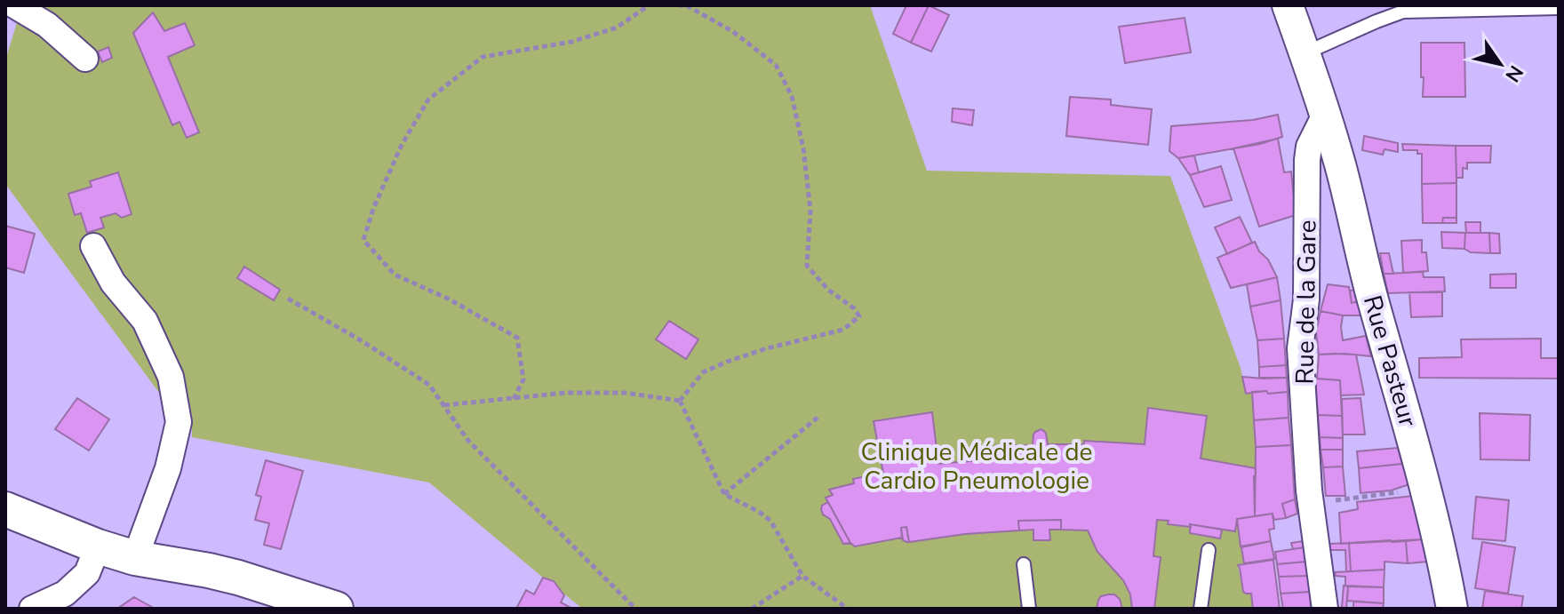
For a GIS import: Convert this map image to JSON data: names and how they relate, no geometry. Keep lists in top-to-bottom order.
{
  "streets": {
    "street": ["Rue de la Gare", "Rue Pasteur"]
  },
  "crossings": [
    ["Rue de la Gare", "Rue Pasteur"]
  ],
  "parks": ["Clinique Médicale de Cardio Pneumologie"],
  "north": "bottom right"
}
